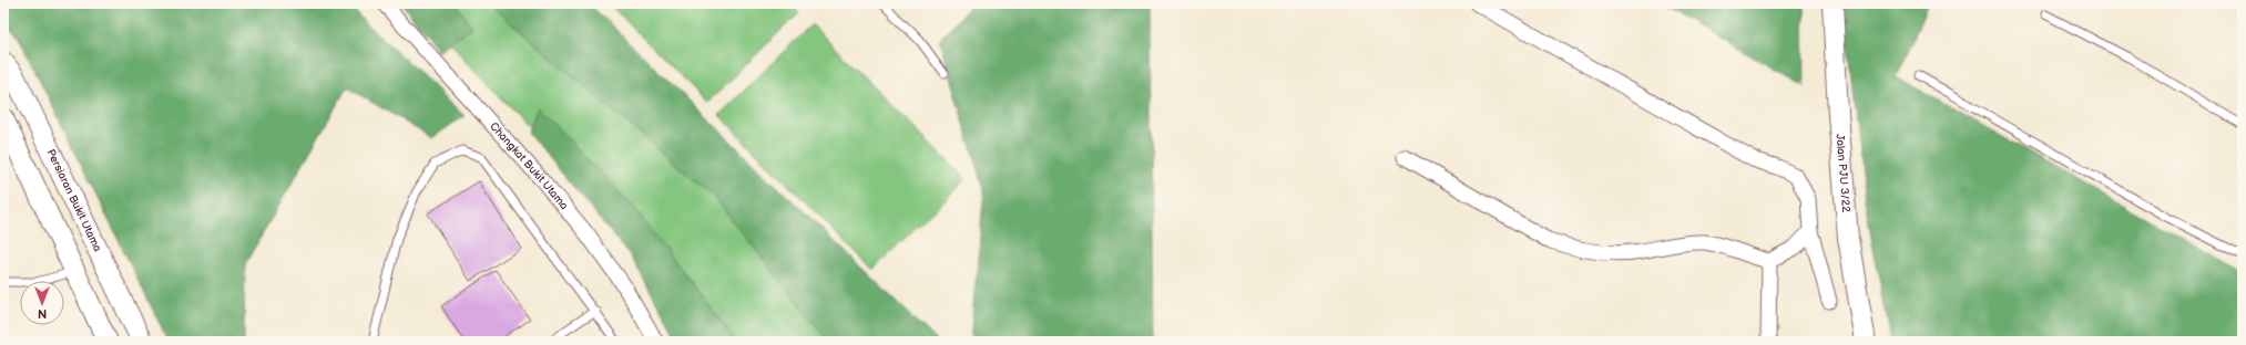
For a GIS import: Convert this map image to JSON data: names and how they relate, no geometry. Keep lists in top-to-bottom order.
{
  "streets": {
    "street": ["Changkat Bukit Utama", "Jalan PJU 3/22", "Persiaran Bukit Utama"]
  },
  "north": "bottom"
}
